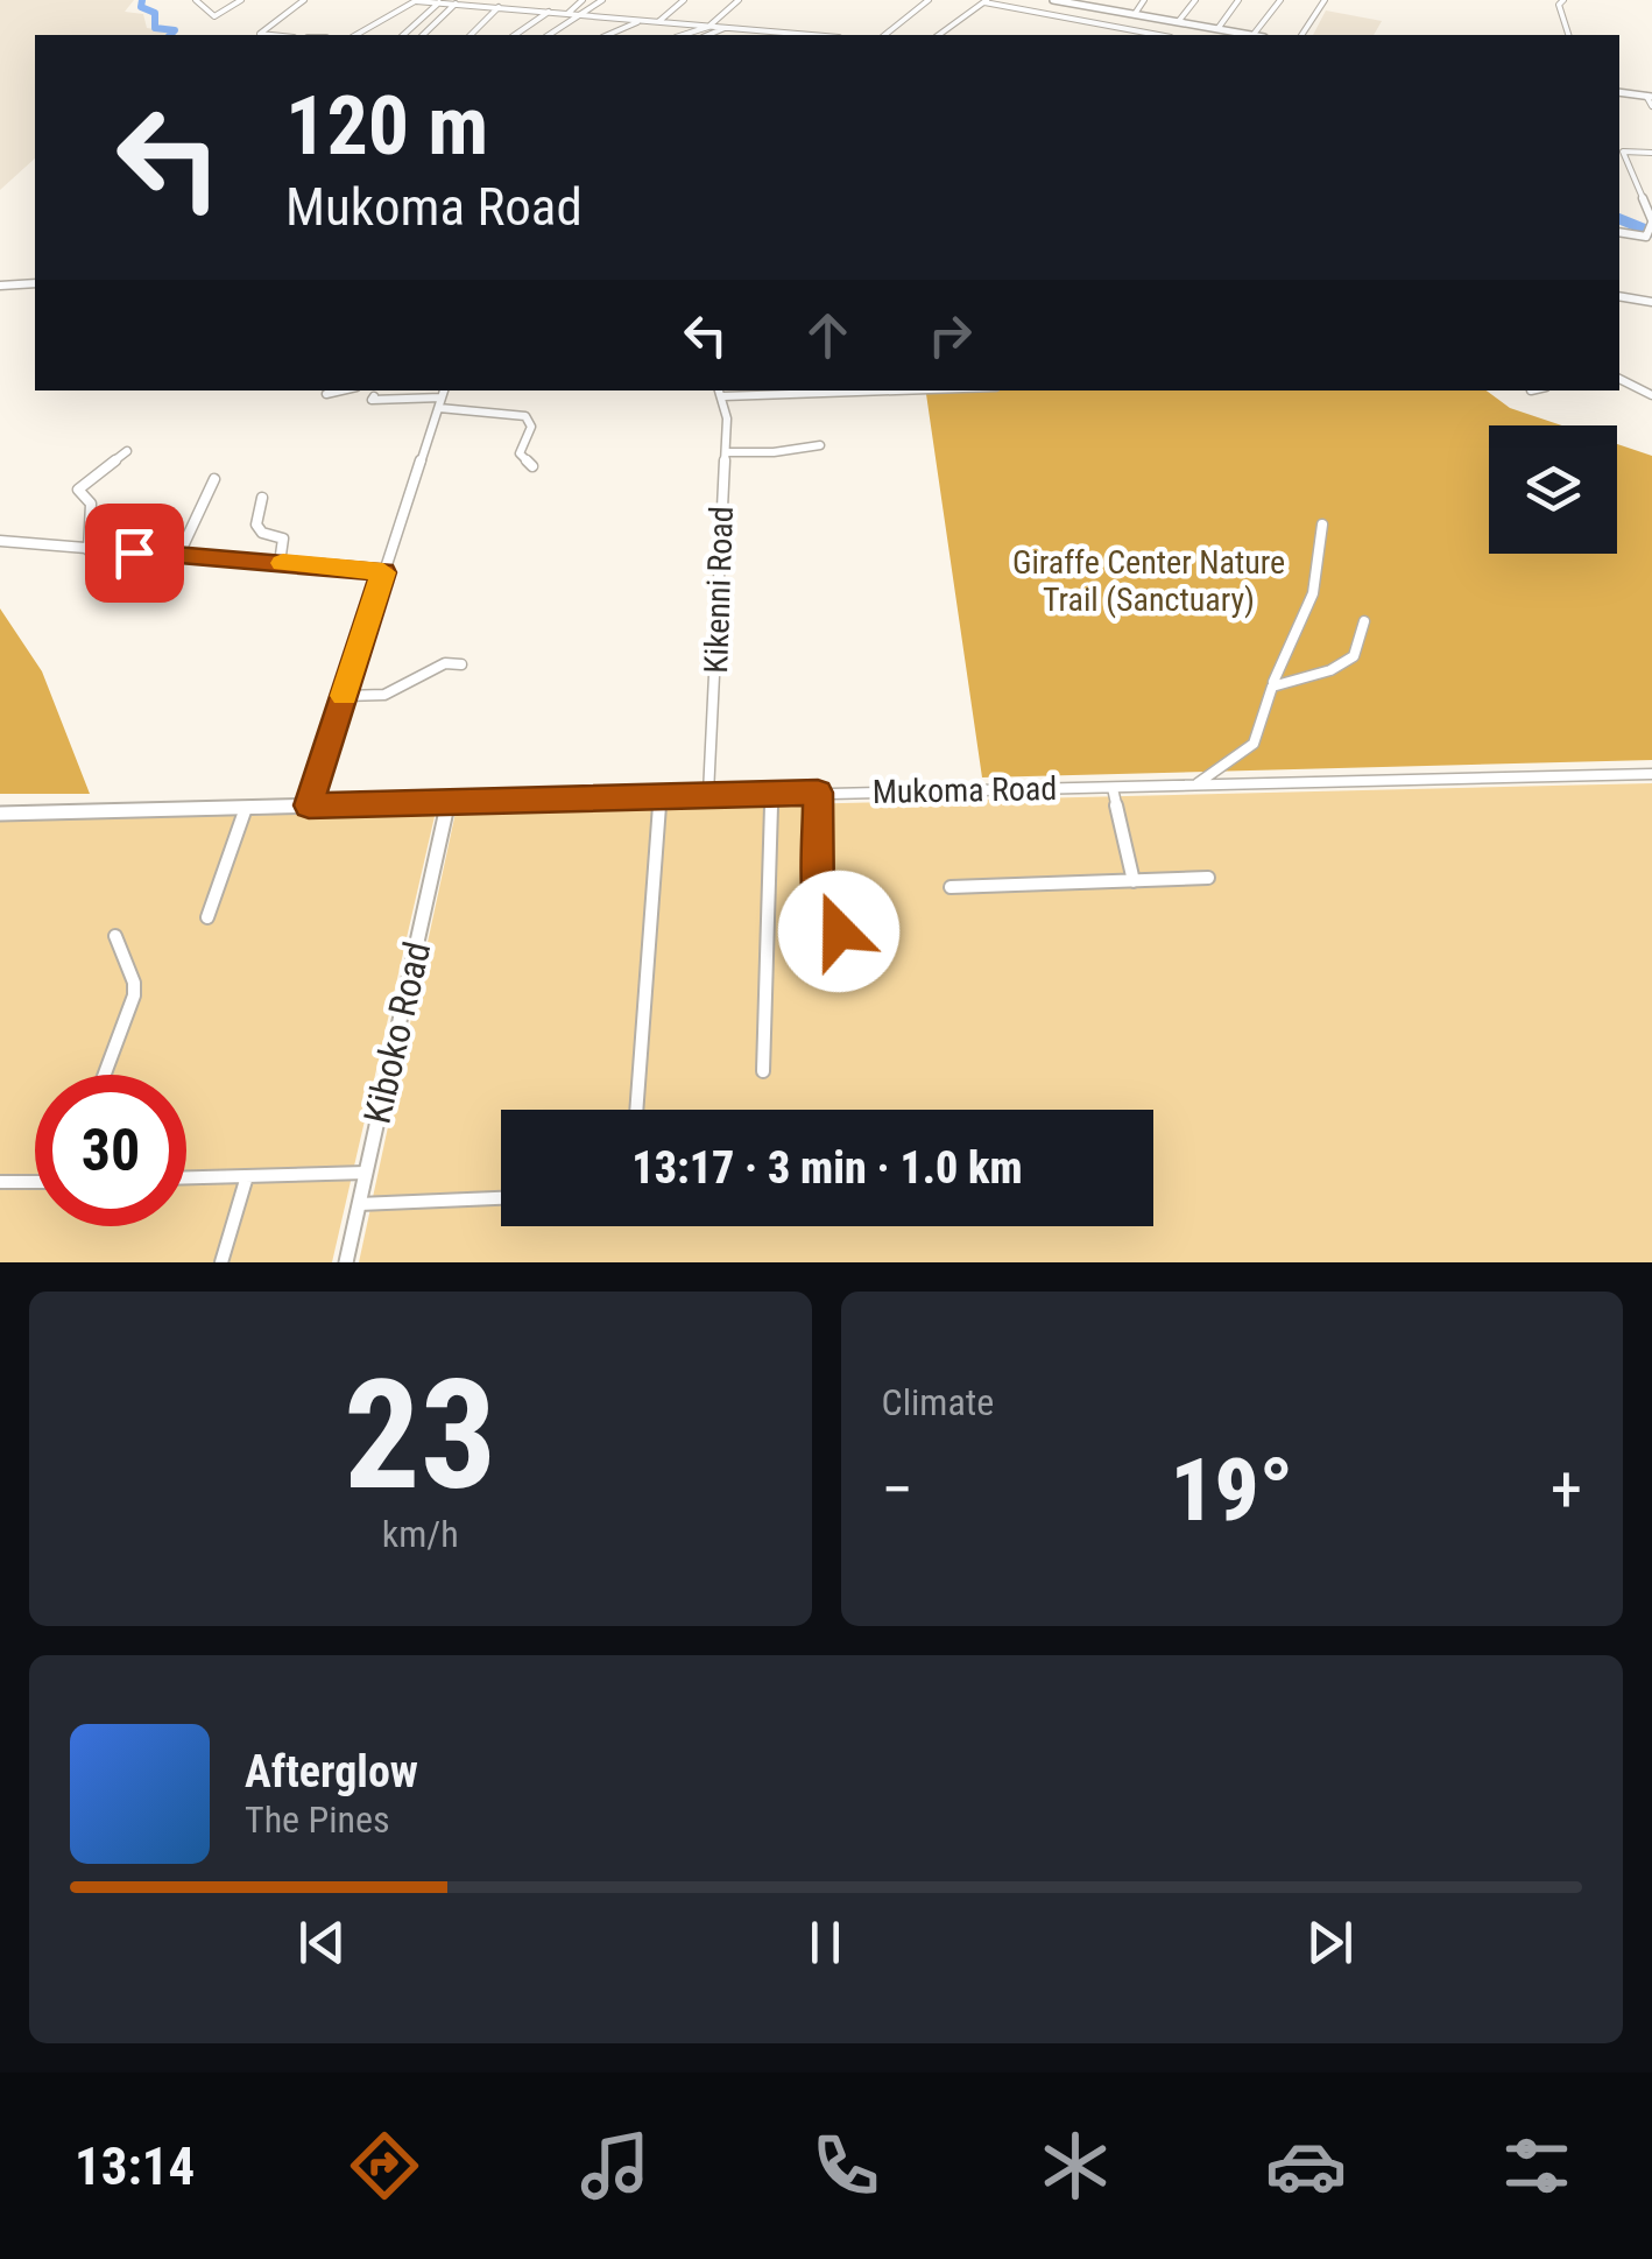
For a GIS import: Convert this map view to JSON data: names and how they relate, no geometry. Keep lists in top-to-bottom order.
{
  "streets": {
    "street": ["Kikenni Road", "Mukoma Road", "Kiboko Road"]
  },
  "crossings": [
    ["Kikenni Road", "Mukoma Road"],
    ["Mukoma Road", "Kiboko Road"]
  ],
  "parks": ["Giraffe Center Nature Trail (Sanctuary)"],
  "page": {
    "turn": ["120 m", "Mukoma Road"],
    "limit": "30",
    "trip": "13:17 · 3 min · 1.0 km",
    "tile": [
      ["23", "km/h"],
      "Climate"
    ],
    "heat": ["−", "19°", "+"],
    "song": ["Afterglow", "The Pines"],
    "tabs": "13:14"
  }
}
